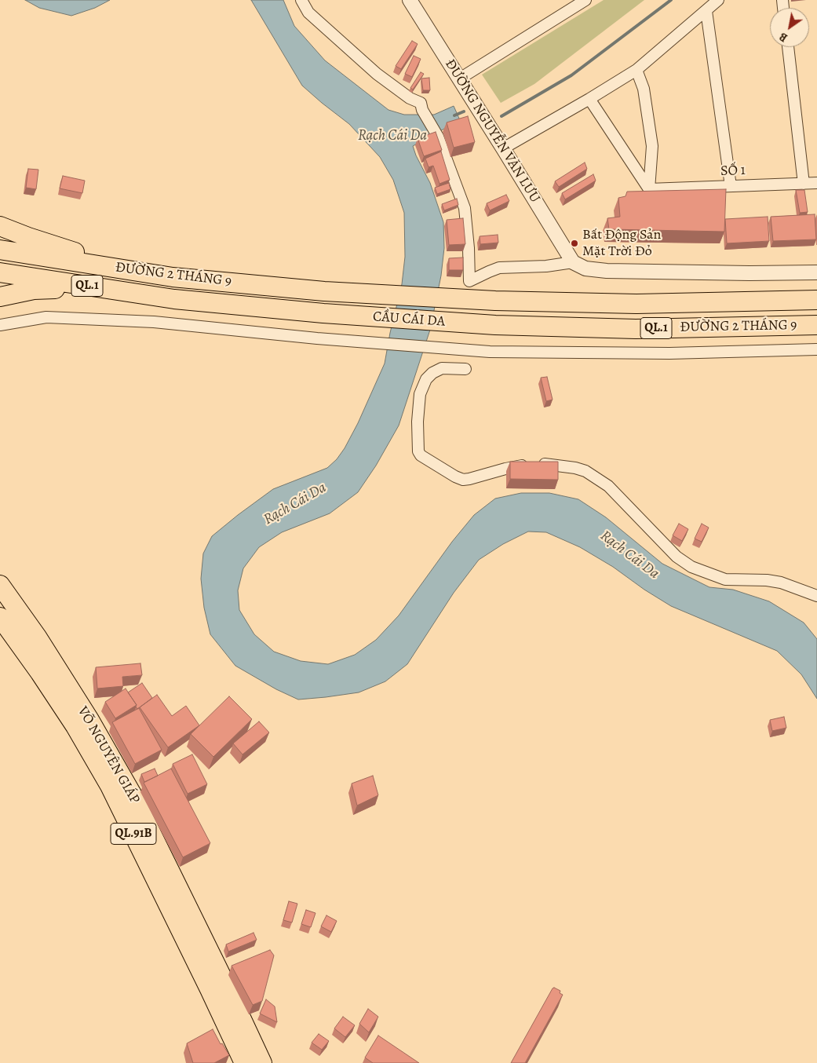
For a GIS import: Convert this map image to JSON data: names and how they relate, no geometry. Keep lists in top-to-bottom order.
{
  "streets": {
    "highway": [
      "ĐƯỜNG 2 THÁNG 9",
      "QL.1",
      "CẦU CÁI DA",
      "VÕ NGUYÊN GIÁP",
      "QL.91B"
    ],
    "street": ["ĐƯỜNG NGUYỄN VĂN LƯU", "SỐ 1"]
  },
  "crossings": [
    ["ĐƯỜNG 2 THÁNG 9", "CẦU CÁI DA"]
  ],
  "water": ["Rạch Cái Da"],
  "places": ["Bất Động Sản Mặt Trời Đỏ"],
  "north": "bottom left"
}
